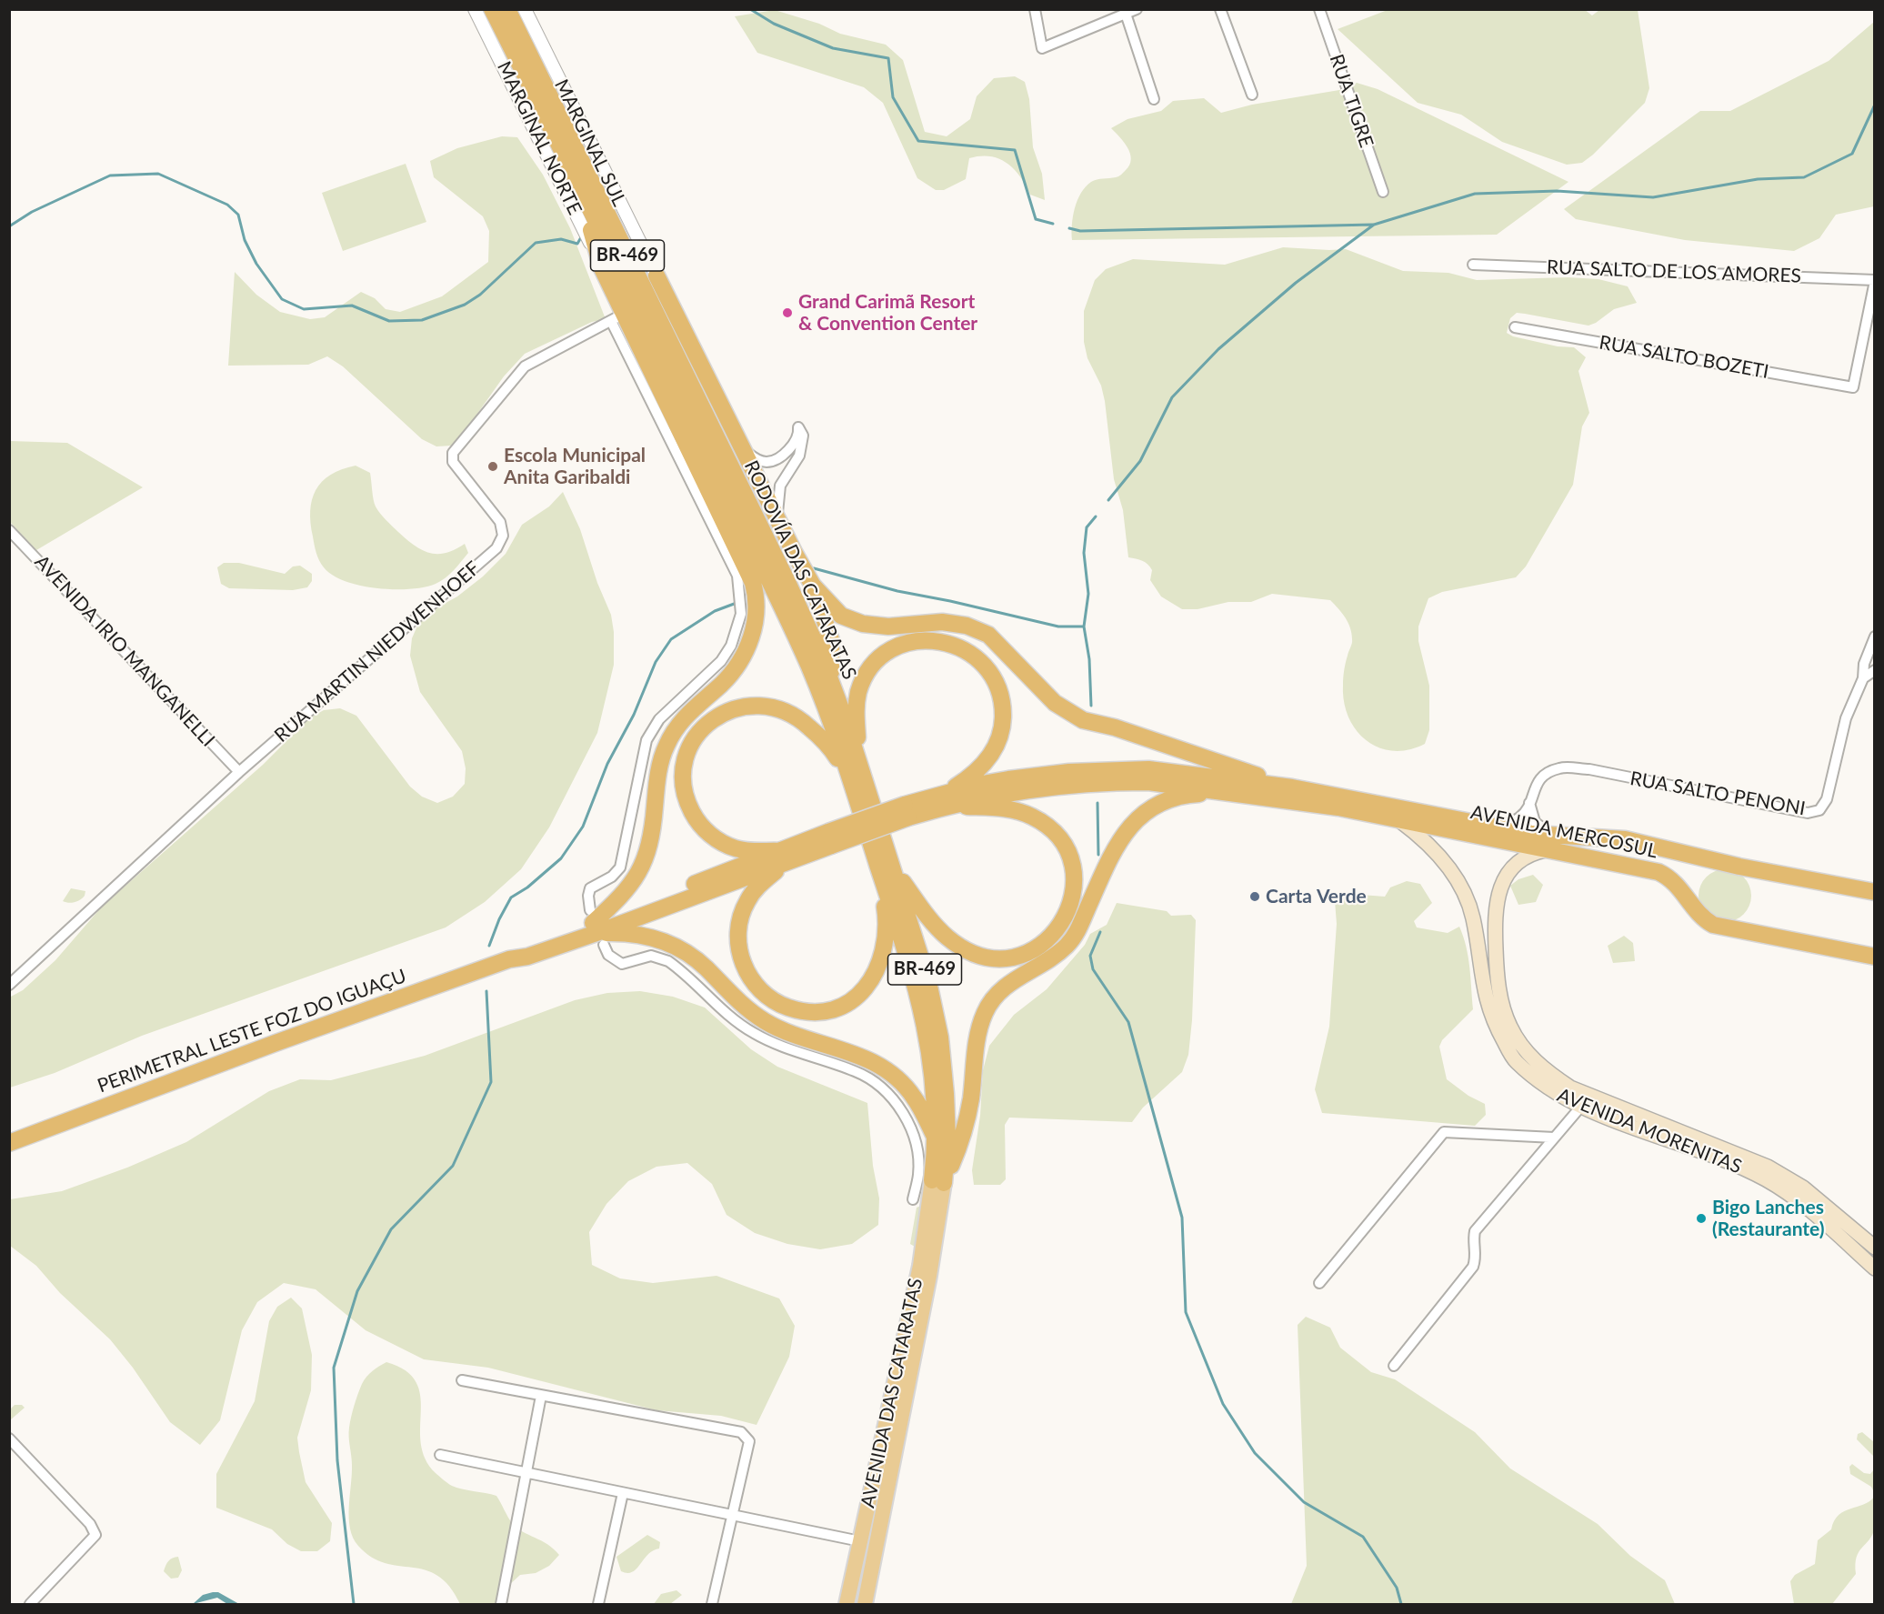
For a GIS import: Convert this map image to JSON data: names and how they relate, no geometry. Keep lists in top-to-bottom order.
{
  "streets": {
    "highway": [
      "BR-469",
      "RODOVÍA DAS CATARATAS",
      "AVENIDA MERCOSUL",
      "PERIMETRAL LESTE FOZ DO IGUAÇU"
    ],
    "main road": ["AVENIDA MORENITAS", "AVENIDA DAS CATARATAS"],
    "street": [
      "RUA TIGRE",
      "MARGINAL NORTE",
      "MARGINAL SUL",
      "RUA SALTO DE LOS AMORES",
      "RUA SALTO BOZETI",
      "AVENIDA IRIO MANGANELLI",
      "RUA MARTIN NIEDWENHOEF",
      "RUA SALTO PENONI"
    ]
  },
  "crossings": [
    ["RUA SALTO DE LOS AMORES", "RUA SALTO BOZETI"],
    ["RODOVÍA DAS CATARATAS", "AVENIDA DAS CATARATAS"],
    ["AVENIDA IRIO MANGANELLI", "RUA MARTIN NIEDWENHOEF"],
    ["RUA SALTO PENONI", "AVENIDA MERCOSUL"],
    ["AVENIDA MERCOSUL", "AVENIDA MORENITAS"]
  ],
  "places": [
    "Grand Carimã Resort & Convention Center",
    "Escola Municipal Anita Garibaldi",
    "Carta Verde",
    "Bigo Lanches (Restaurante)"
  ]
}
